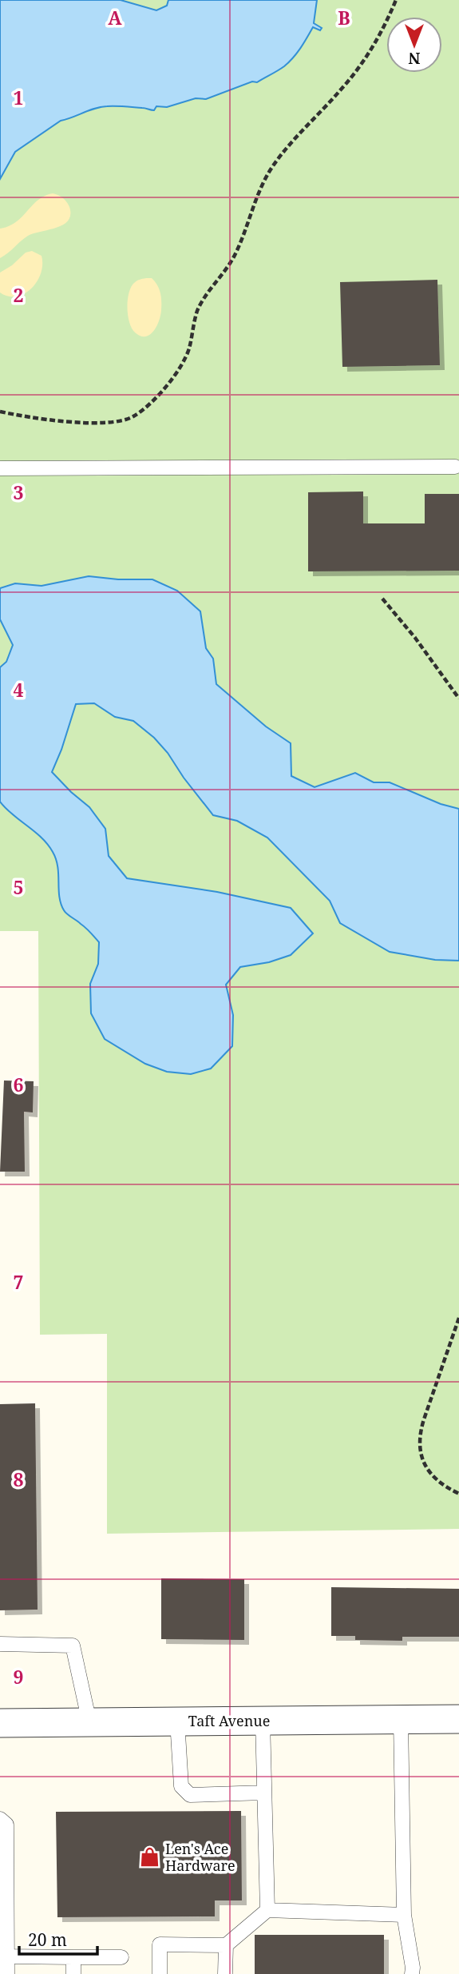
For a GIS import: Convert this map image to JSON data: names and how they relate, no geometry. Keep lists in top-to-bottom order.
{
  "streets": {
    "street": ["Taft Avenue"]
  },
  "places": {
    "shop": ["Len's Ace Hardware"]
  },
  "scale_bar": "20 m",
  "north": "bottom",
  "grid": {
    "columns": ["A", "B"],
    "rows": [
      "1",
      "2",
      "3",
      "4",
      "5",
      "6",
      "7",
      "8",
      "9"
    ]
  }
}
